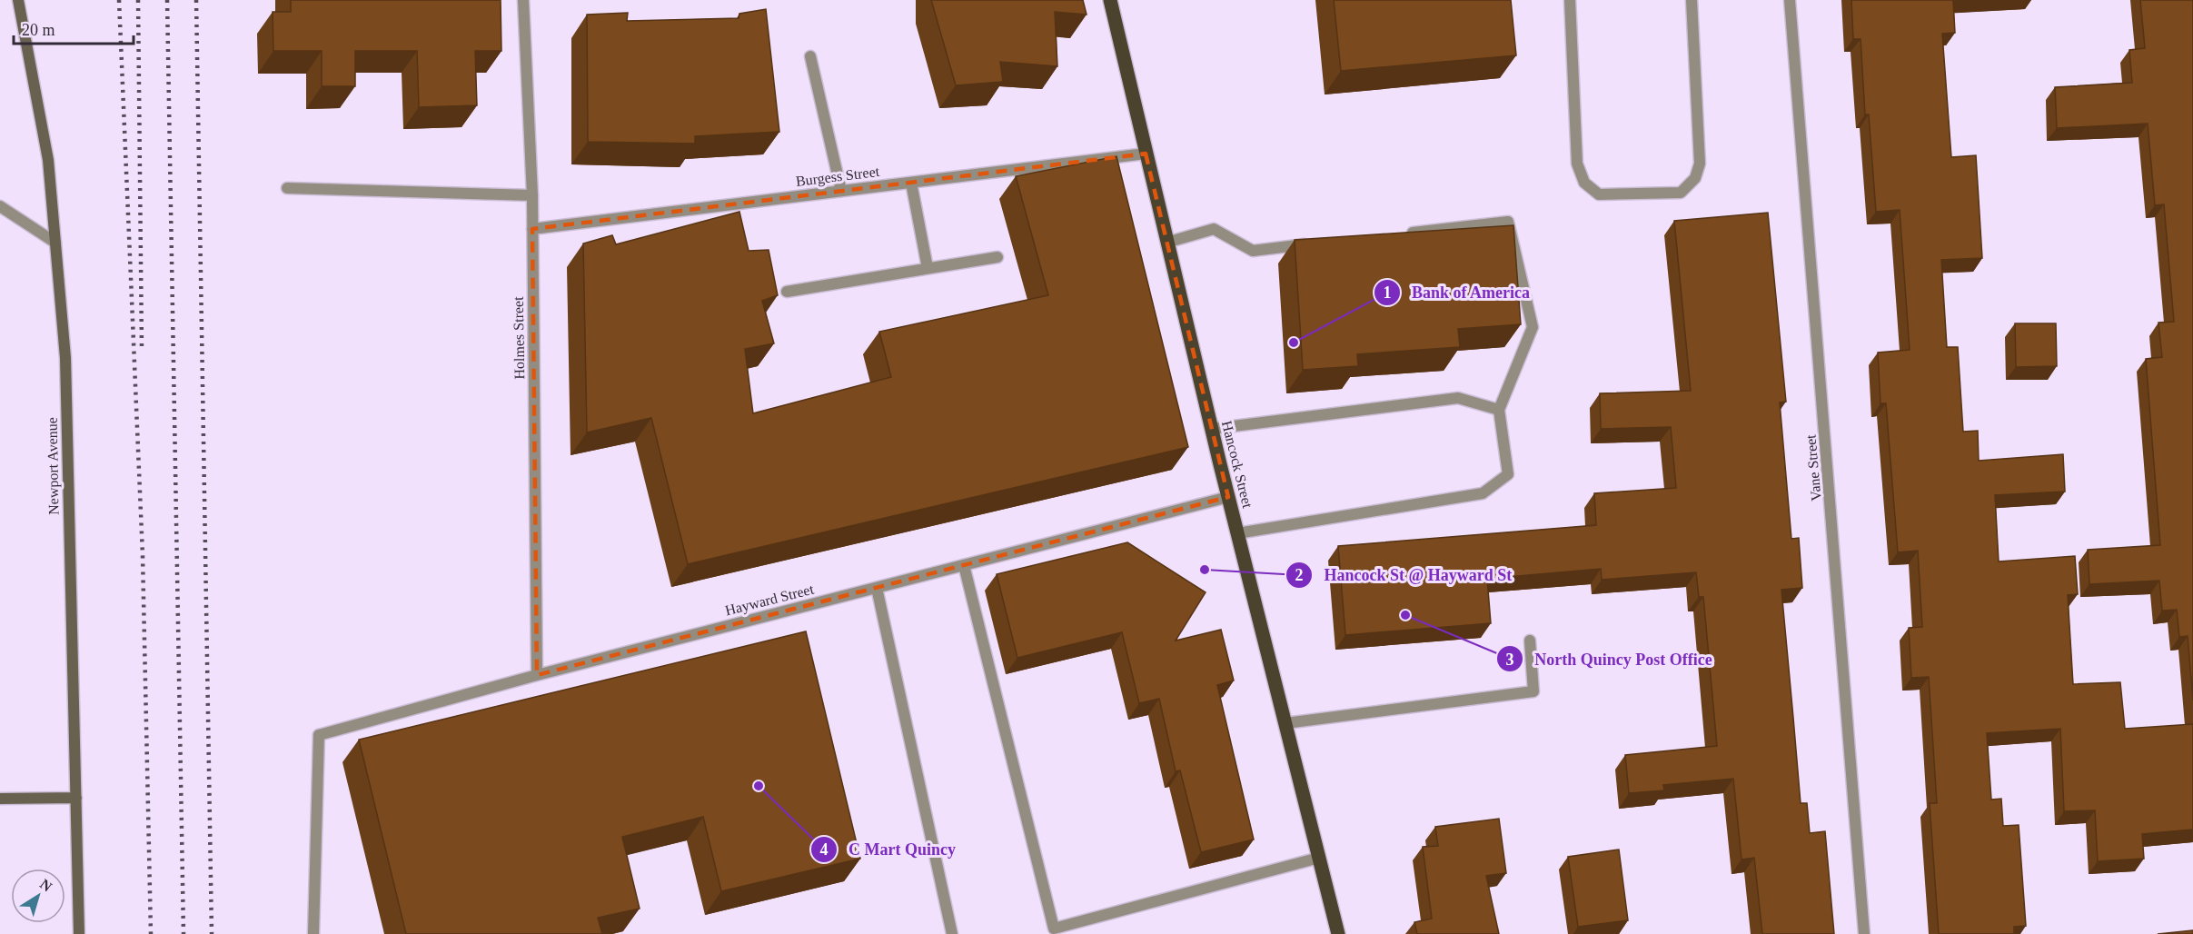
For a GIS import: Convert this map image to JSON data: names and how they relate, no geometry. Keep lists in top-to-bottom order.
{
  "streets": {
    "main road": ["Hancock Street", "Newport Avenue"],
    "street": [
      "Burgess Street",
      "Holmes Street",
      "Vane Street",
      "Hayward Street"
    ]
  },
  "crossings": [
    ["Burgess Street", "Holmes Street"],
    ["Burgess Street", "Hancock Street"],
    ["Holmes Street", "Hayward Street"],
    ["Hancock Street", "Hayward Street"]
  ],
  "places": [
    "Bank of America",
    "Hancock St @ Hayward St",
    "North Quincy Post Office",
    "C Mart Quincy"
  ],
  "scale_bar": "20 m",
  "north": "top right"
}
